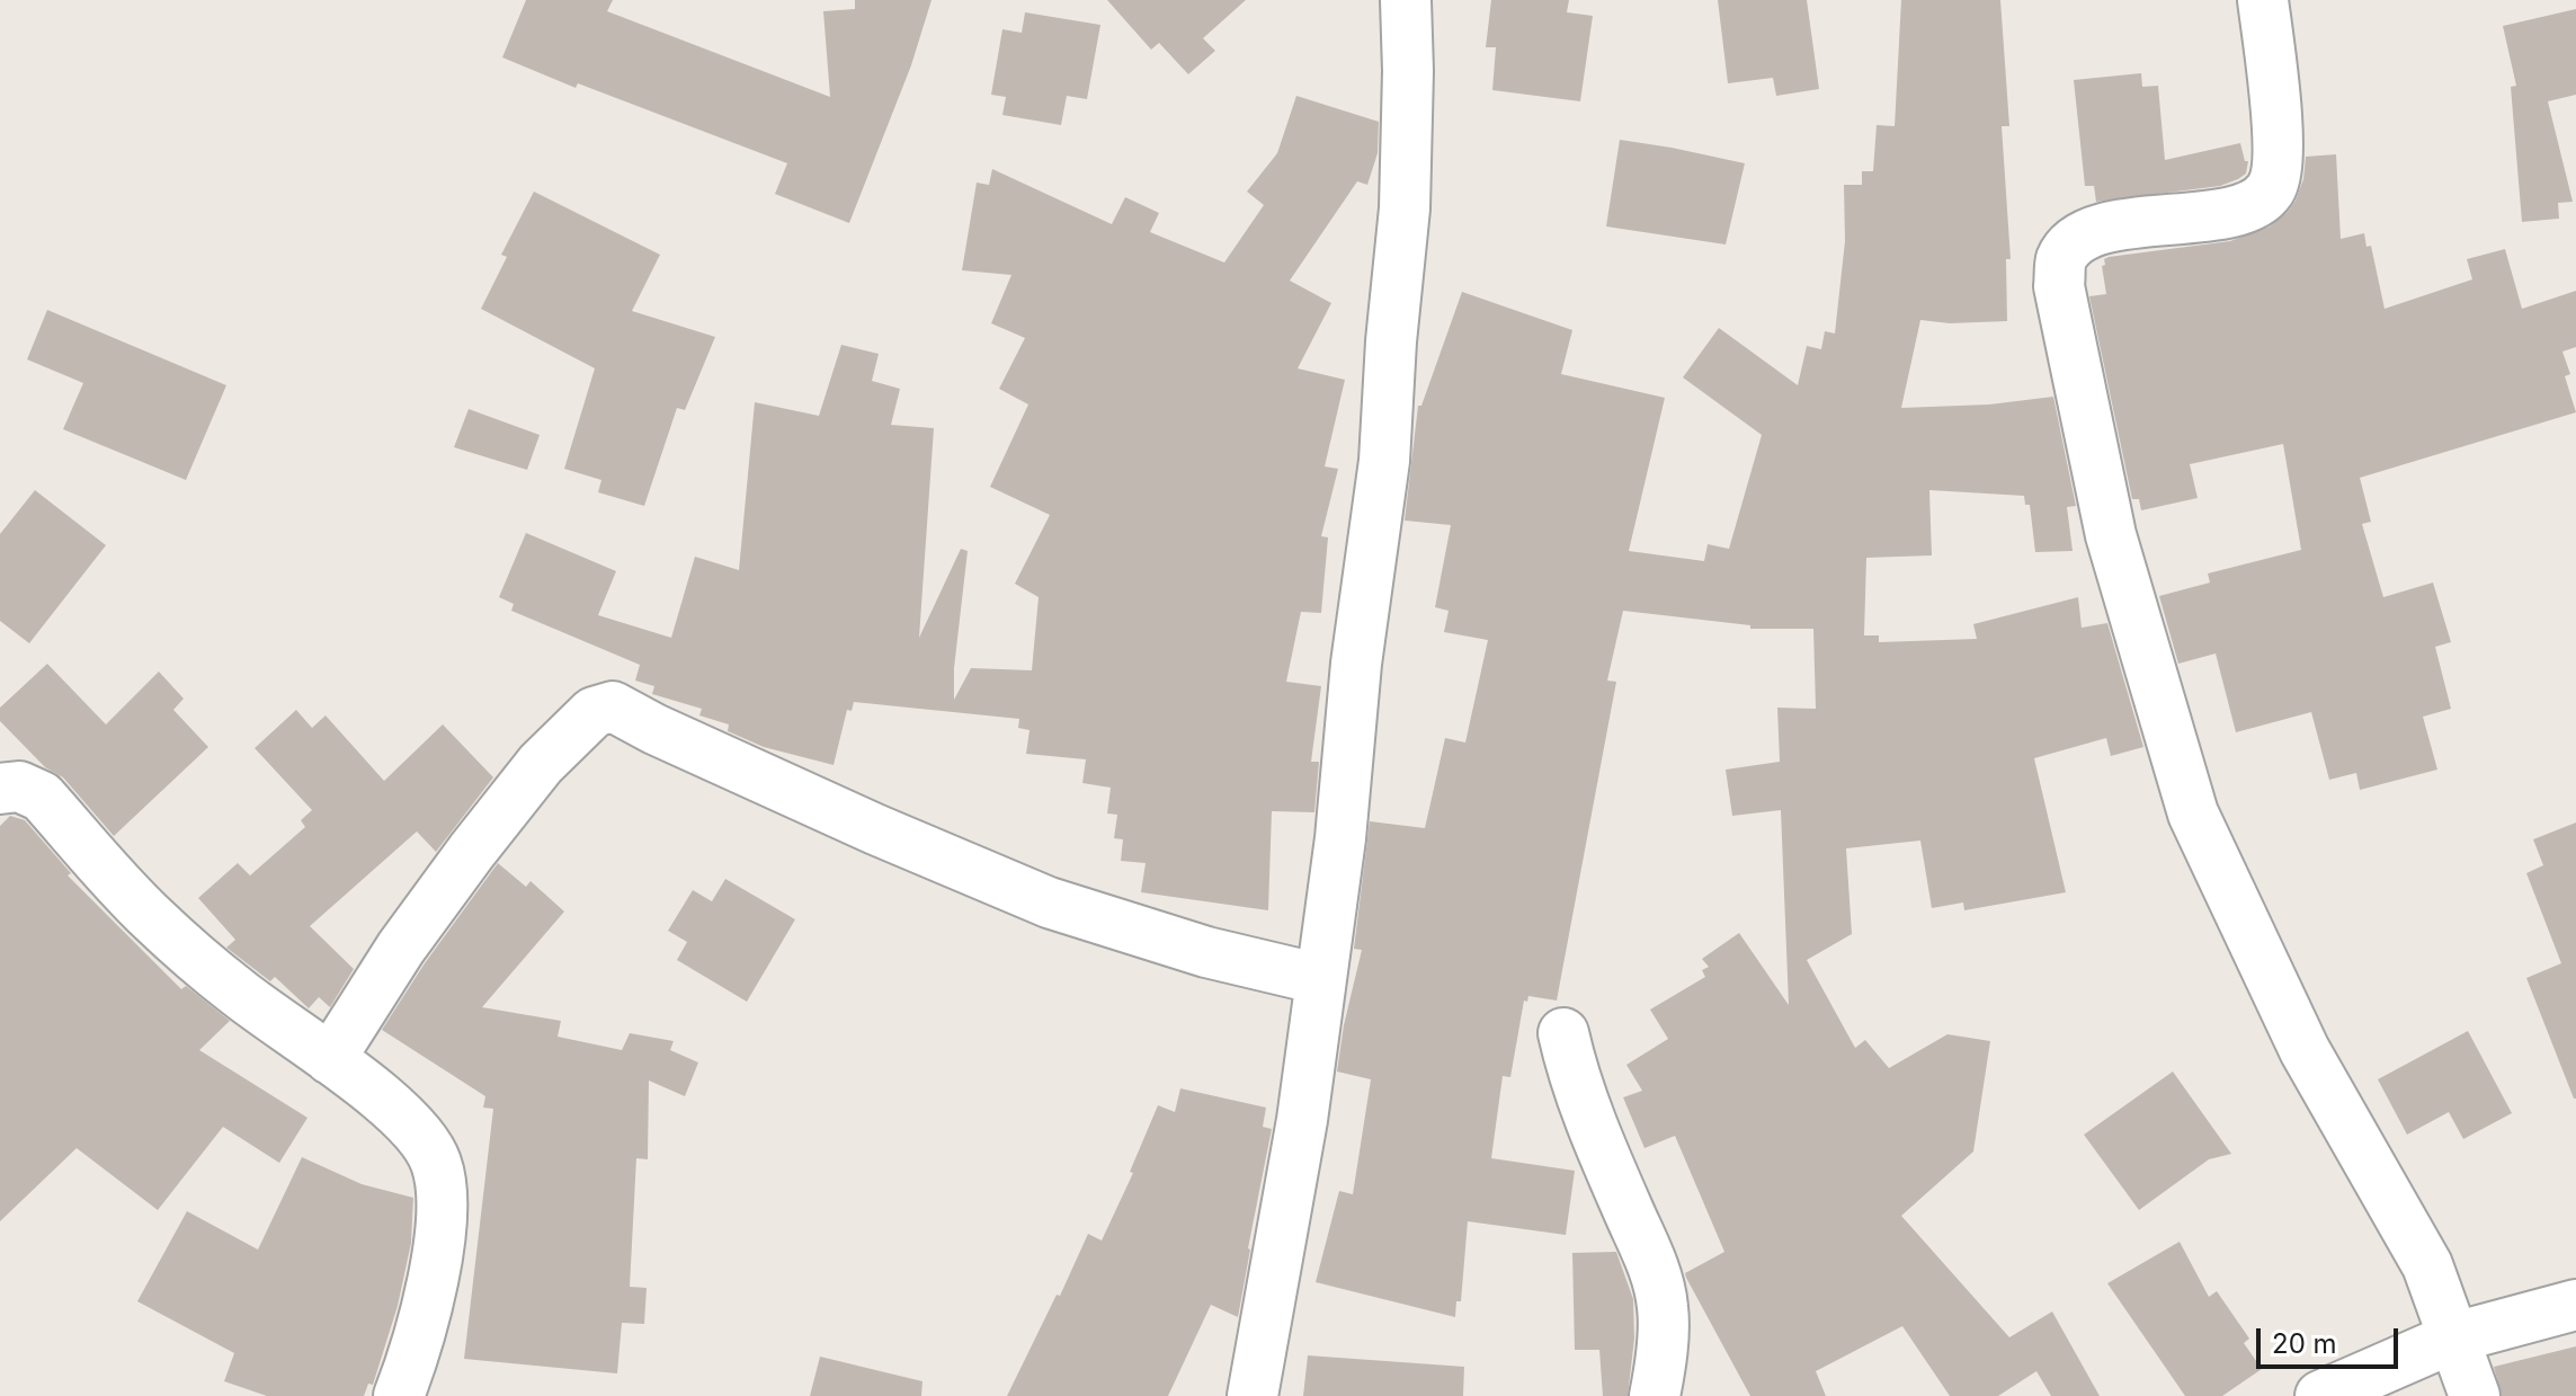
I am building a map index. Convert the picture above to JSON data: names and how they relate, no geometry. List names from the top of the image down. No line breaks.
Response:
{"scale_bar":"20 m"}
